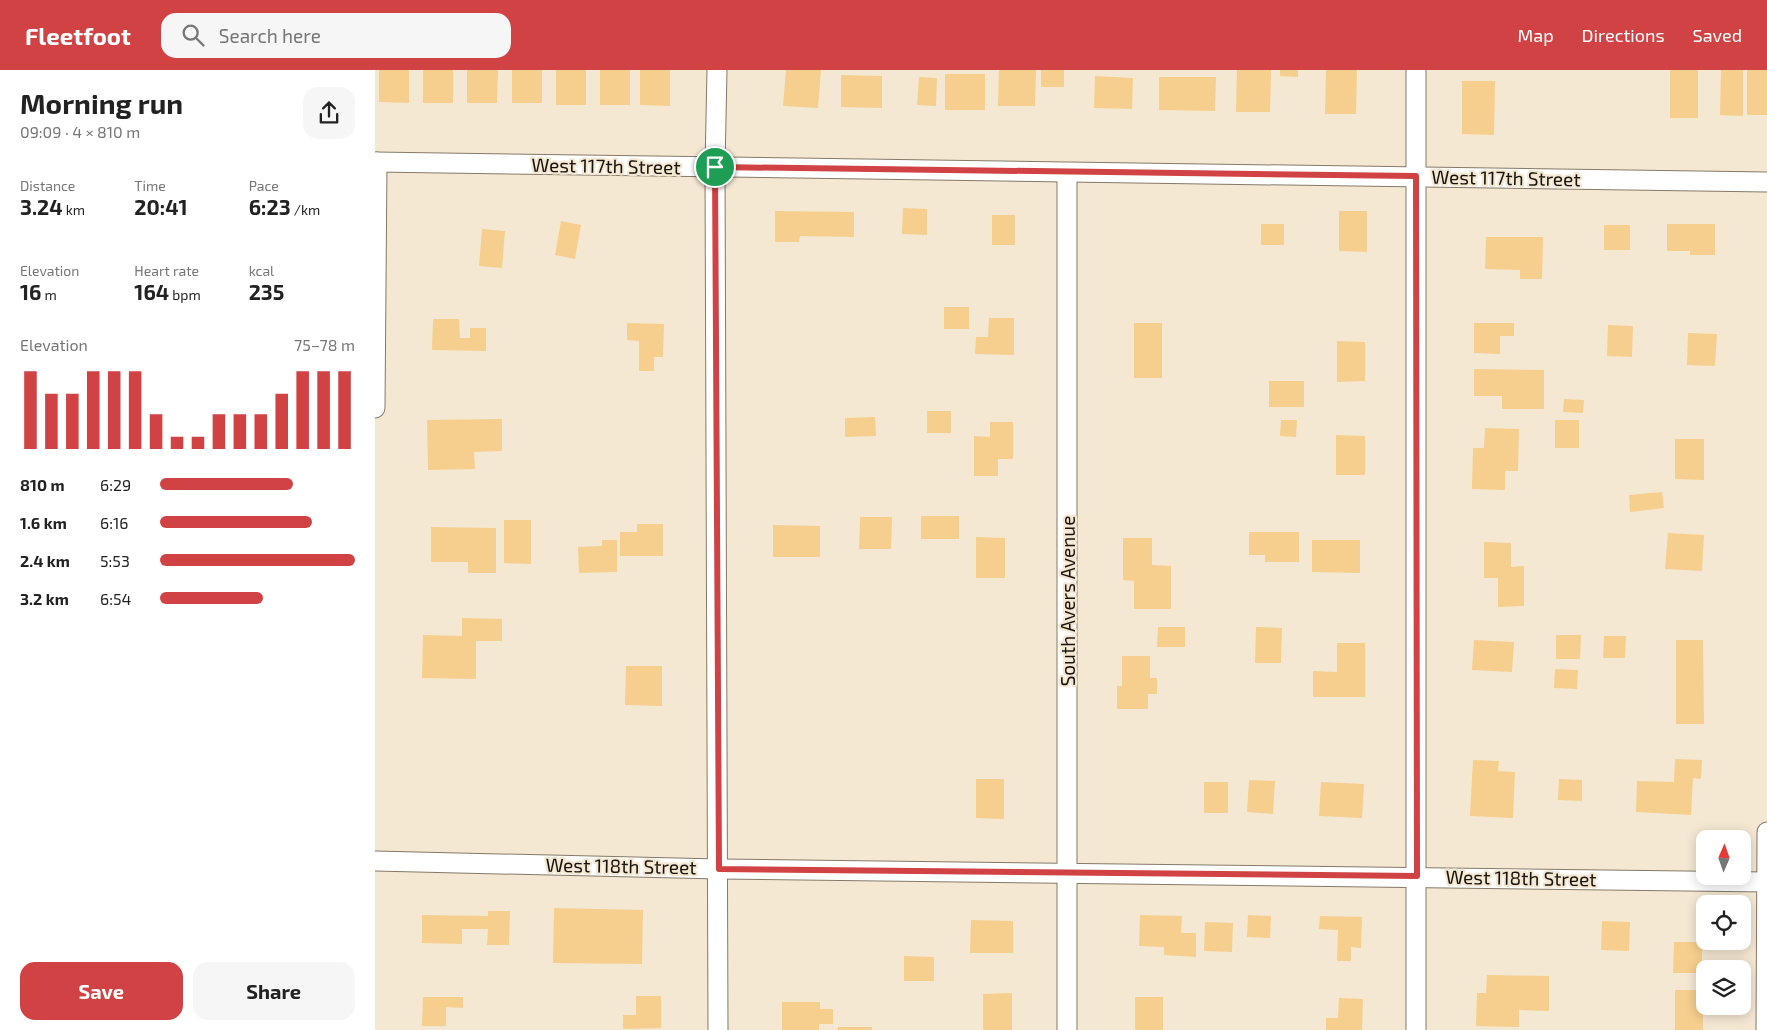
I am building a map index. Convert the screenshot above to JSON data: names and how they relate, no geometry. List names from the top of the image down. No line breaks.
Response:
{"streets":{"street":["West 117th Street","South Avers Avenue","West 118th Street"]},"crossings":[["West 117th Street","South Avers Avenue"],["South Avers Avenue","West 118th Street"]],"north":"top","page":{"header":"Fleetfoot","search":"Search here","nav":["Map","Directions","Saved"],"heading":["Morning run","09:09 · 4 × 810 m"],"stats":[["Distance","3.24 km"],["Time","20:41"],["Pace","6:23 /km"],["Elevation","16 m"],["Heart rate","164 bpm"],["kcal","235"]],"chart":["Elevation","75–78 m"],"list":[{"name":"810 m","note":"6:29"},{"name":"1.6 km","note":"6:16"},{"name":"2.4 km","note":"5:53"},{"name":"3.2 km","note":"6:54"}],"buttons":["Save","Share"]}}
